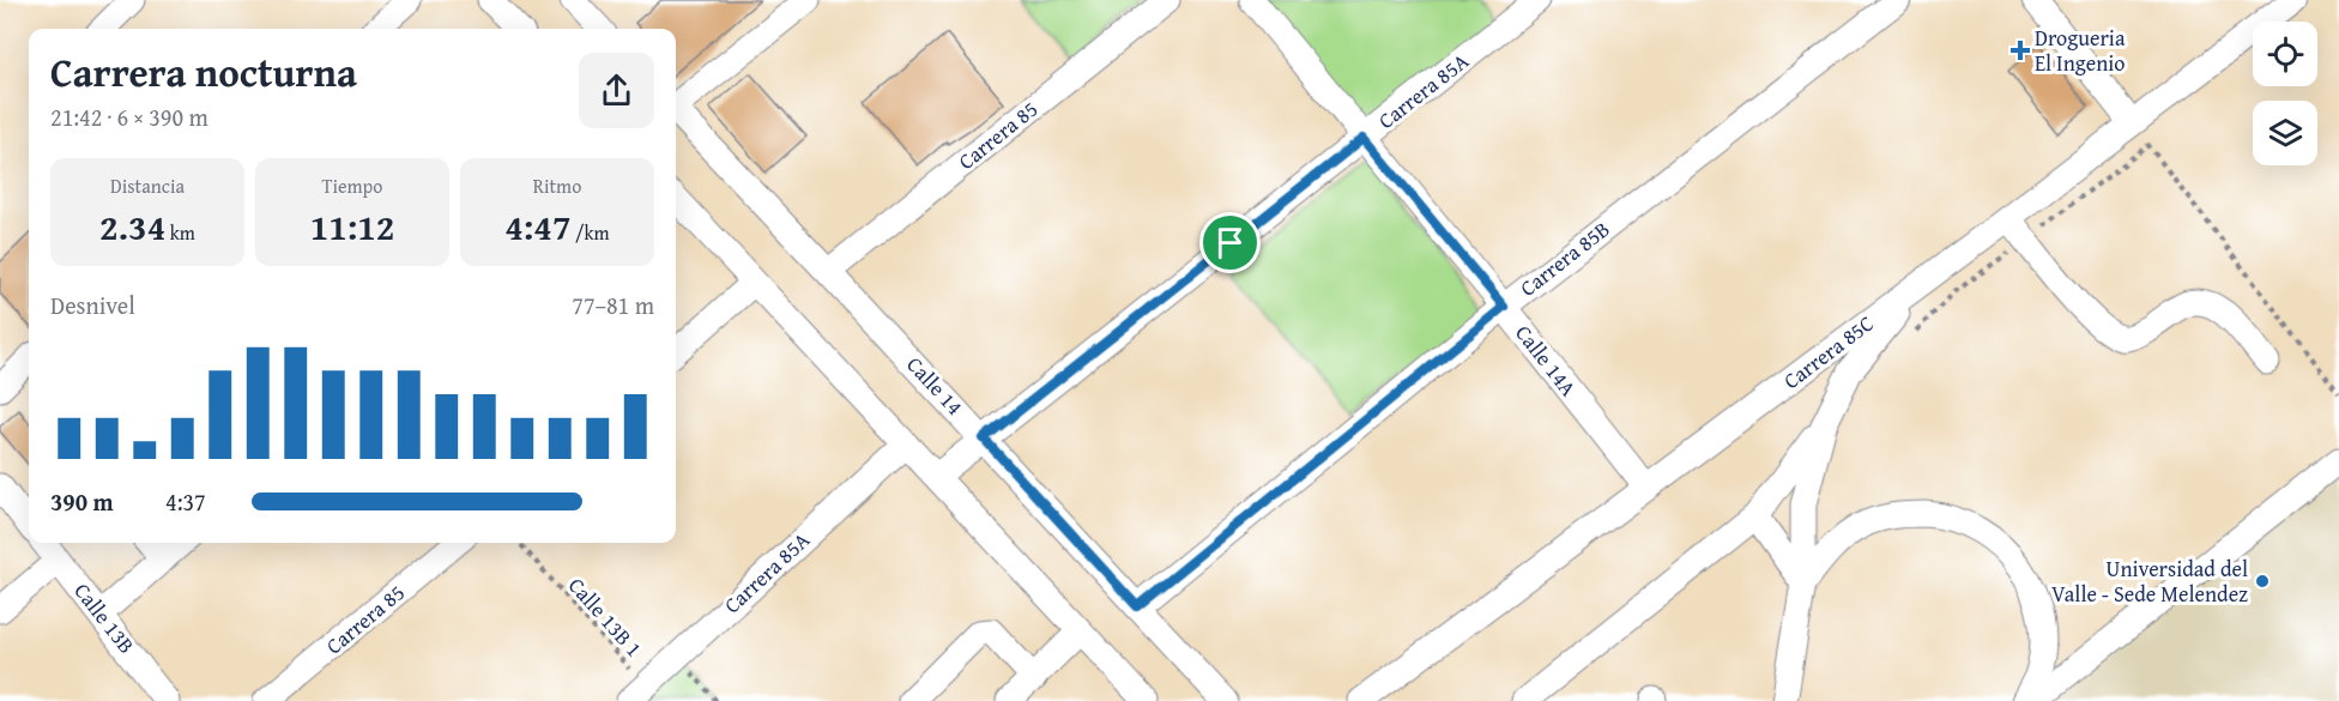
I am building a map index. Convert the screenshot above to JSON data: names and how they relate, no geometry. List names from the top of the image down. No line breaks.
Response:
{"streets":{"street":["Carrera 85A","Carrera 85","Carrera 85B","Carrera 85C","Calle 14A","Calle 14","Calle 13B"],"path":["Calle 13B 1"]},"crossings":[["Carrera 85A","Calle 14A"],["Carrera 85A","Calle 14"],["Carrera 85A","Calle 13B 1"],["Carrera 85","Calle 14"],["Carrera 85B","Calle 14A"],["Carrera 85B","Calle 14"],["Carrera 85C","Calle 14A"]],"places":{"health":["Drogueria El Ingenio"],"other":["Universidad del Valle - Sede Melendez"]},"page":{"heading":["Carrera nocturna","21:42 · 6 × 390 m"],"stats":[["Distancia","2.34 km"],["Tiempo","11:12"],["Ritmo","4:47 /km"]],"chart":["Desnivel","77–81 m"],"list":[{"name":"390 m","note":"4:37"}]}}
